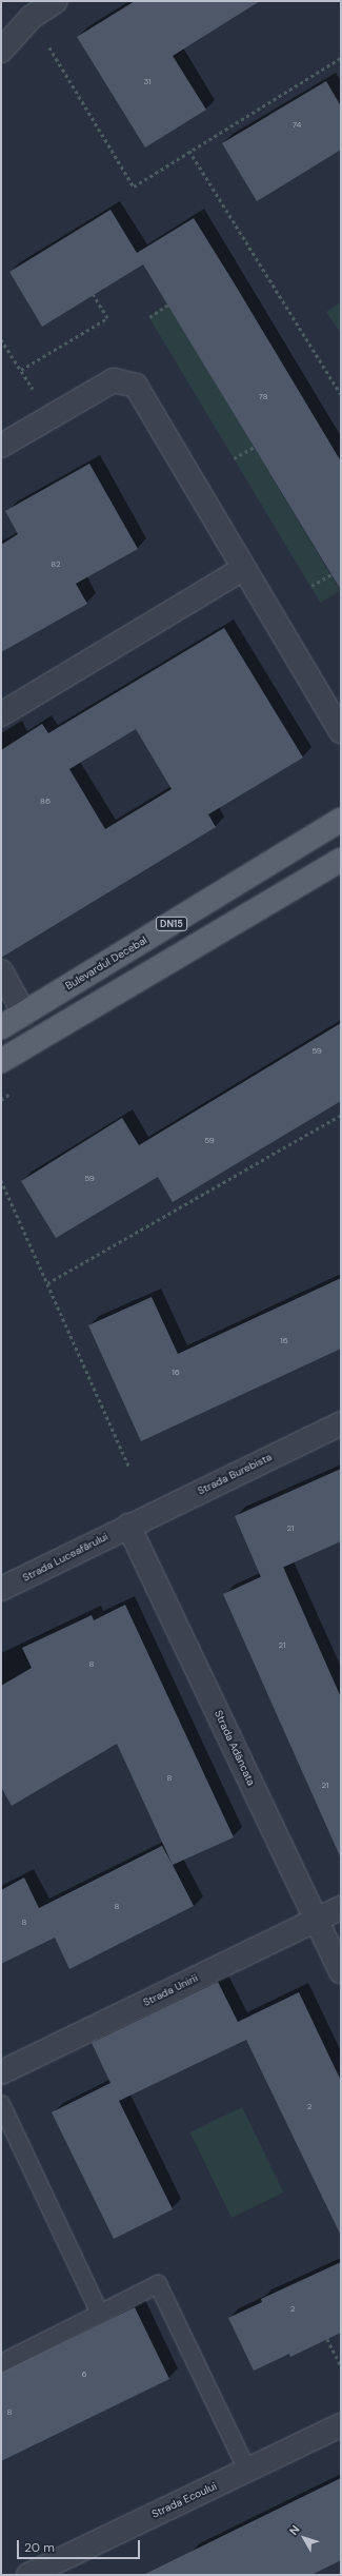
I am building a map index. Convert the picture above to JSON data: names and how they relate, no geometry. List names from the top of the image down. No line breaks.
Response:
{"streets":{"main road":["DN15","Bulevardul Decebal"],"street":["Strada Burebista","Strada Luceafărului","Strada Adâncata","Strada Unirii","Strada Ecoului"]},"crossings":[["Strada Burebista","Strada Luceafărului"],["Strada Burebista","Strada Adâncata"],["Strada Luceafărului","Strada Adâncata"],["Strada Adâncata","Strada Unirii"]],"house_numbers":["31","74","78","82","86","59","59","59","16","16","21","21","8","8","21","8","8","2","2","6","8"],"scale_bar":"20 m","north":"top left"}
